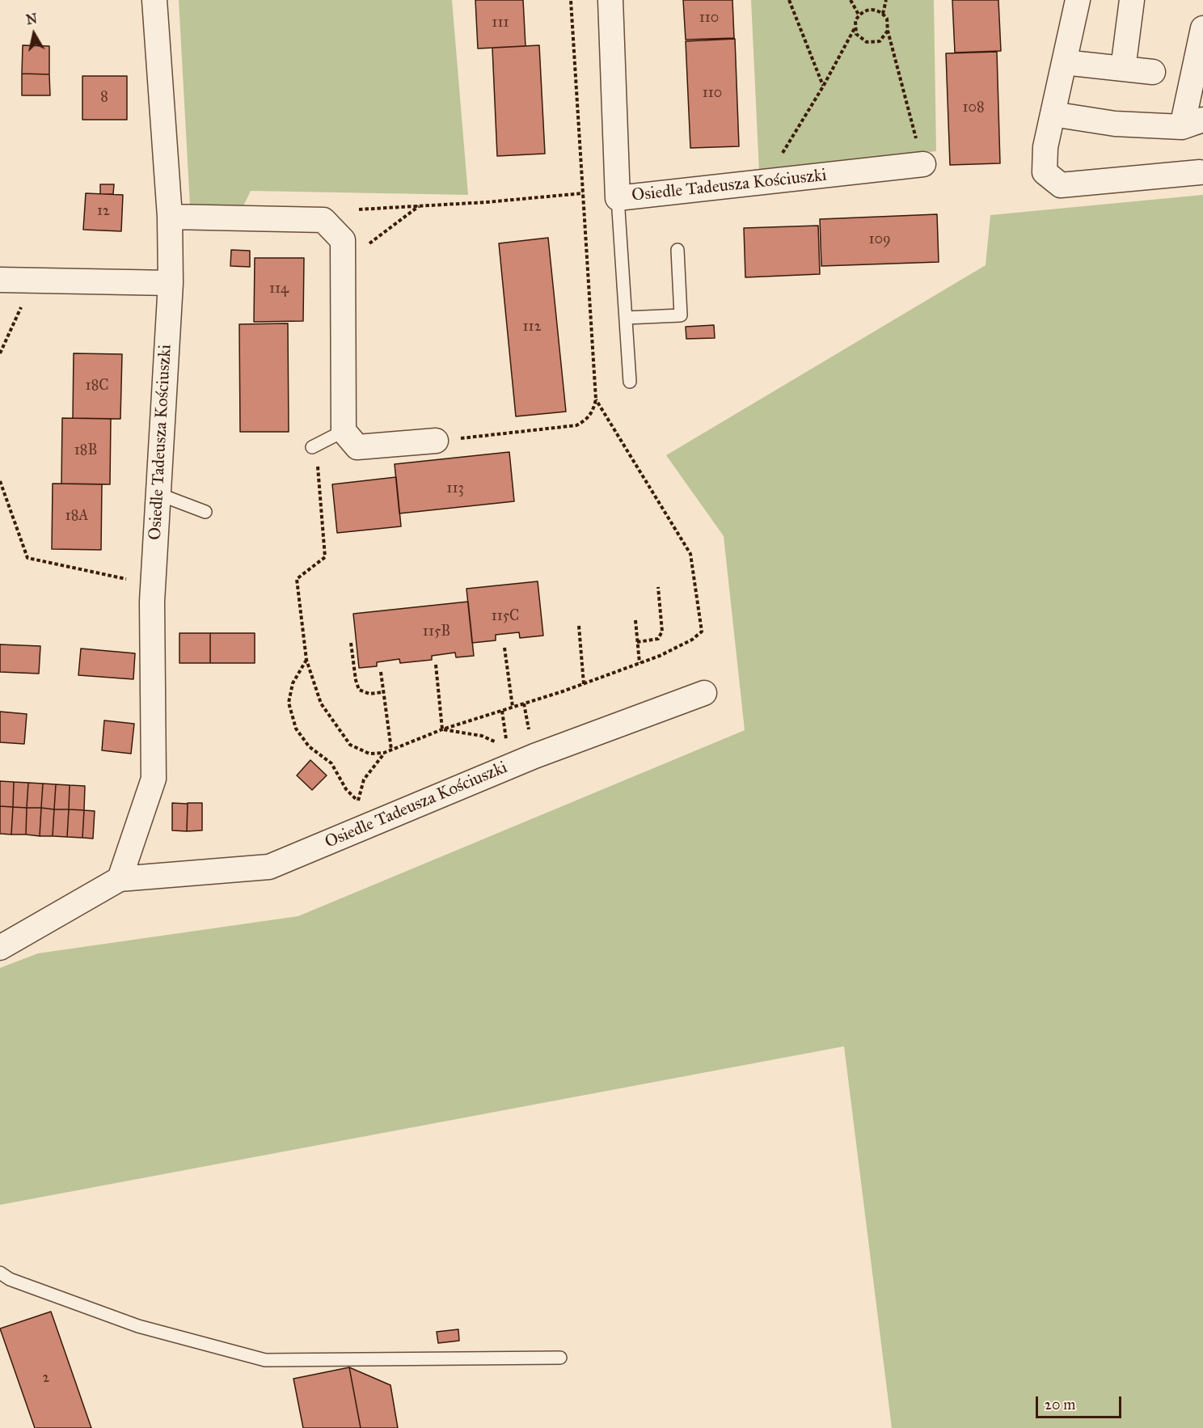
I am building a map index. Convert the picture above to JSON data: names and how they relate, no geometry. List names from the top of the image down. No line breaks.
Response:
{"streets":{"street":["Osiedle Tadeusza Kościuszki"]},"house_numbers":["110","111","110","8","108","12","109","114","112","18C","18B","113","18A","115C","115B","2"],"scale_bar":"20 m","north":"top"}
